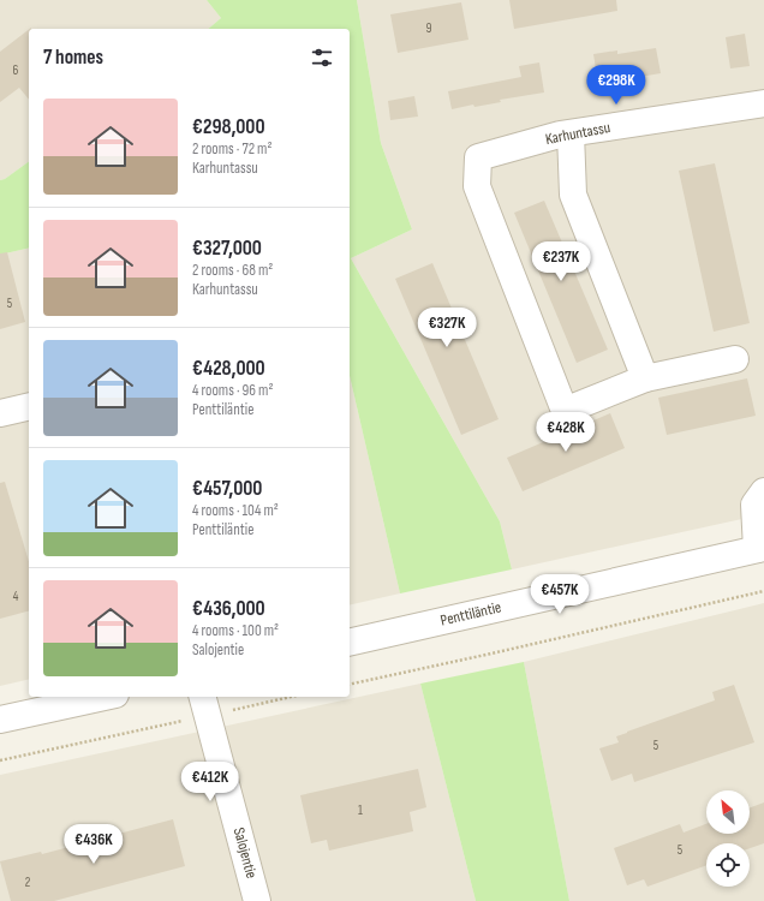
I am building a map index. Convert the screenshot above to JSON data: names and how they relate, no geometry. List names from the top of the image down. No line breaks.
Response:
{"streets":{"street":["Karhuntassu","Penttiläntie","Salojentie"]},"house_numbers":["9","6","5","4","5","1","5","2"],"north":"top left","page":{"heading":"7 homes","price":["€298K","€237K","€327K","€428K","€457K","€412K","€436K"],"list":[{"name":"€298,000","note":"2 rooms · 72 m² · Karhuntassu"},{"name":"€327,000","note":"2 rooms · 68 m² · Karhuntassu"},{"name":"€428,000","note":"4 rooms · 96 m² · Penttiläntie"},{"name":"€457,000","note":"4 rooms · 104 m² · Penttiläntie"},{"name":"€436,000","note":"4 rooms · 100 m² · Salojentie"}]}}
